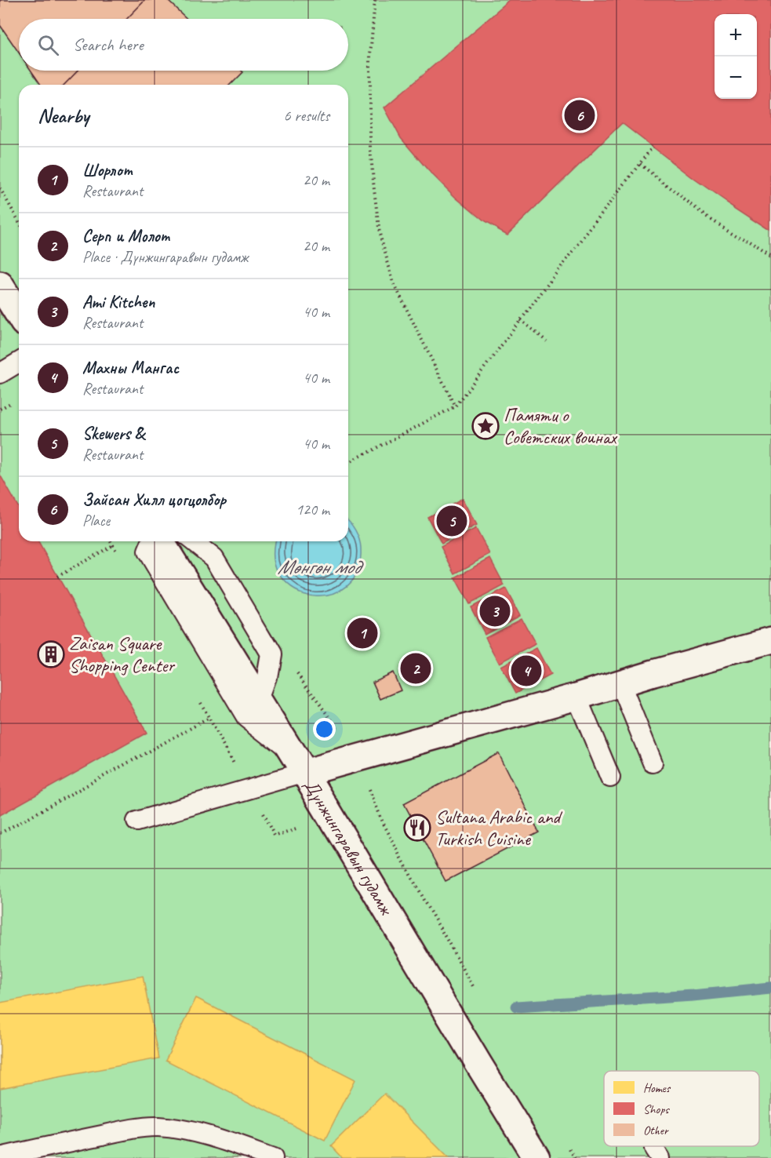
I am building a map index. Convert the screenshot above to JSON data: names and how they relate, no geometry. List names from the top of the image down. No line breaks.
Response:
{"streets":{"main road":["Дүнжингаравын гудамж"]},"water":["Мөнгөн мод"],"places":{"place":["Памяти о Советских воинах"],"building":["Zaisan Square Shopping Center"],"restaurant":["Sultana Arabic and Turkish Cuisine"]},"legend":["Homes","Shops","Other"],"page":{"map_buttons":["+","−"],"search":"Search here","heading":["Nearby","6 results"],"pins":["6","5","3","1","2","4"],"list":[{"mark":"1","name":"Шорлот","note":"Restaurant","value":"20 m"},{"mark":"2","name":"Серп и Молот","note":"Place · Дүнжингаравын гудамж","value":"20 m"},{"mark":"3","name":"Ami Kitchen","note":"Restaurant","value":"40 m"},{"mark":"4","name":"Махны Мангас","note":"Restaurant","value":"40 m"},{"mark":"5","name":"Skewers &","note":"Restaurant","value":"40 m"},{"mark":"6","name":"Зайсан Хилл цогцолбор","note":"Place","value":"120 m"}]}}
